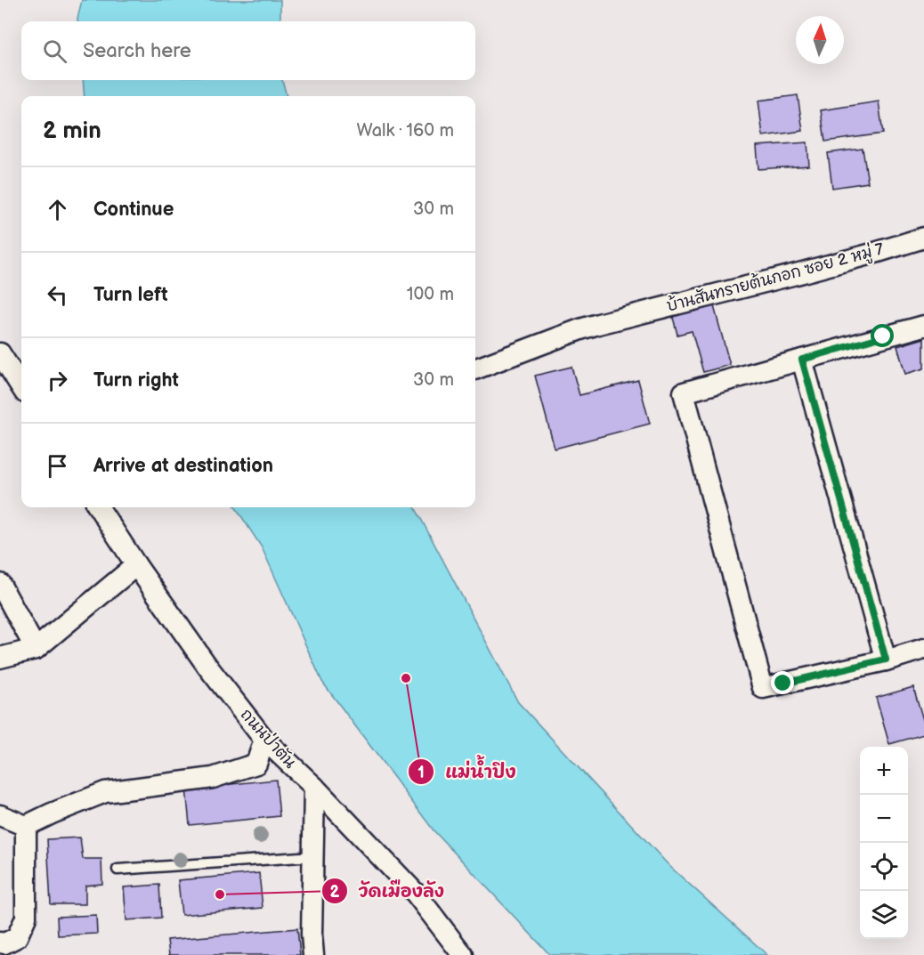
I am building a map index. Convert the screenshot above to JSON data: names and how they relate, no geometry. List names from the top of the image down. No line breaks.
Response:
{"streets":{"street":["บ้านสันทรายต้นกอก ซอย 2 หมู่ 7","ถนนป่าตัน"]},"places":["แม่น้ำปิง","วัดเมืองลัง"],"north":"top","page":{"search":"Search here","heading":["2 min","Walk · 160 m"],"list":[["Continue","30 m"],["Turn left","100 m"],["Turn right","30 m"],"Arrive at destination"],"map_buttons":["+","−"]}}
